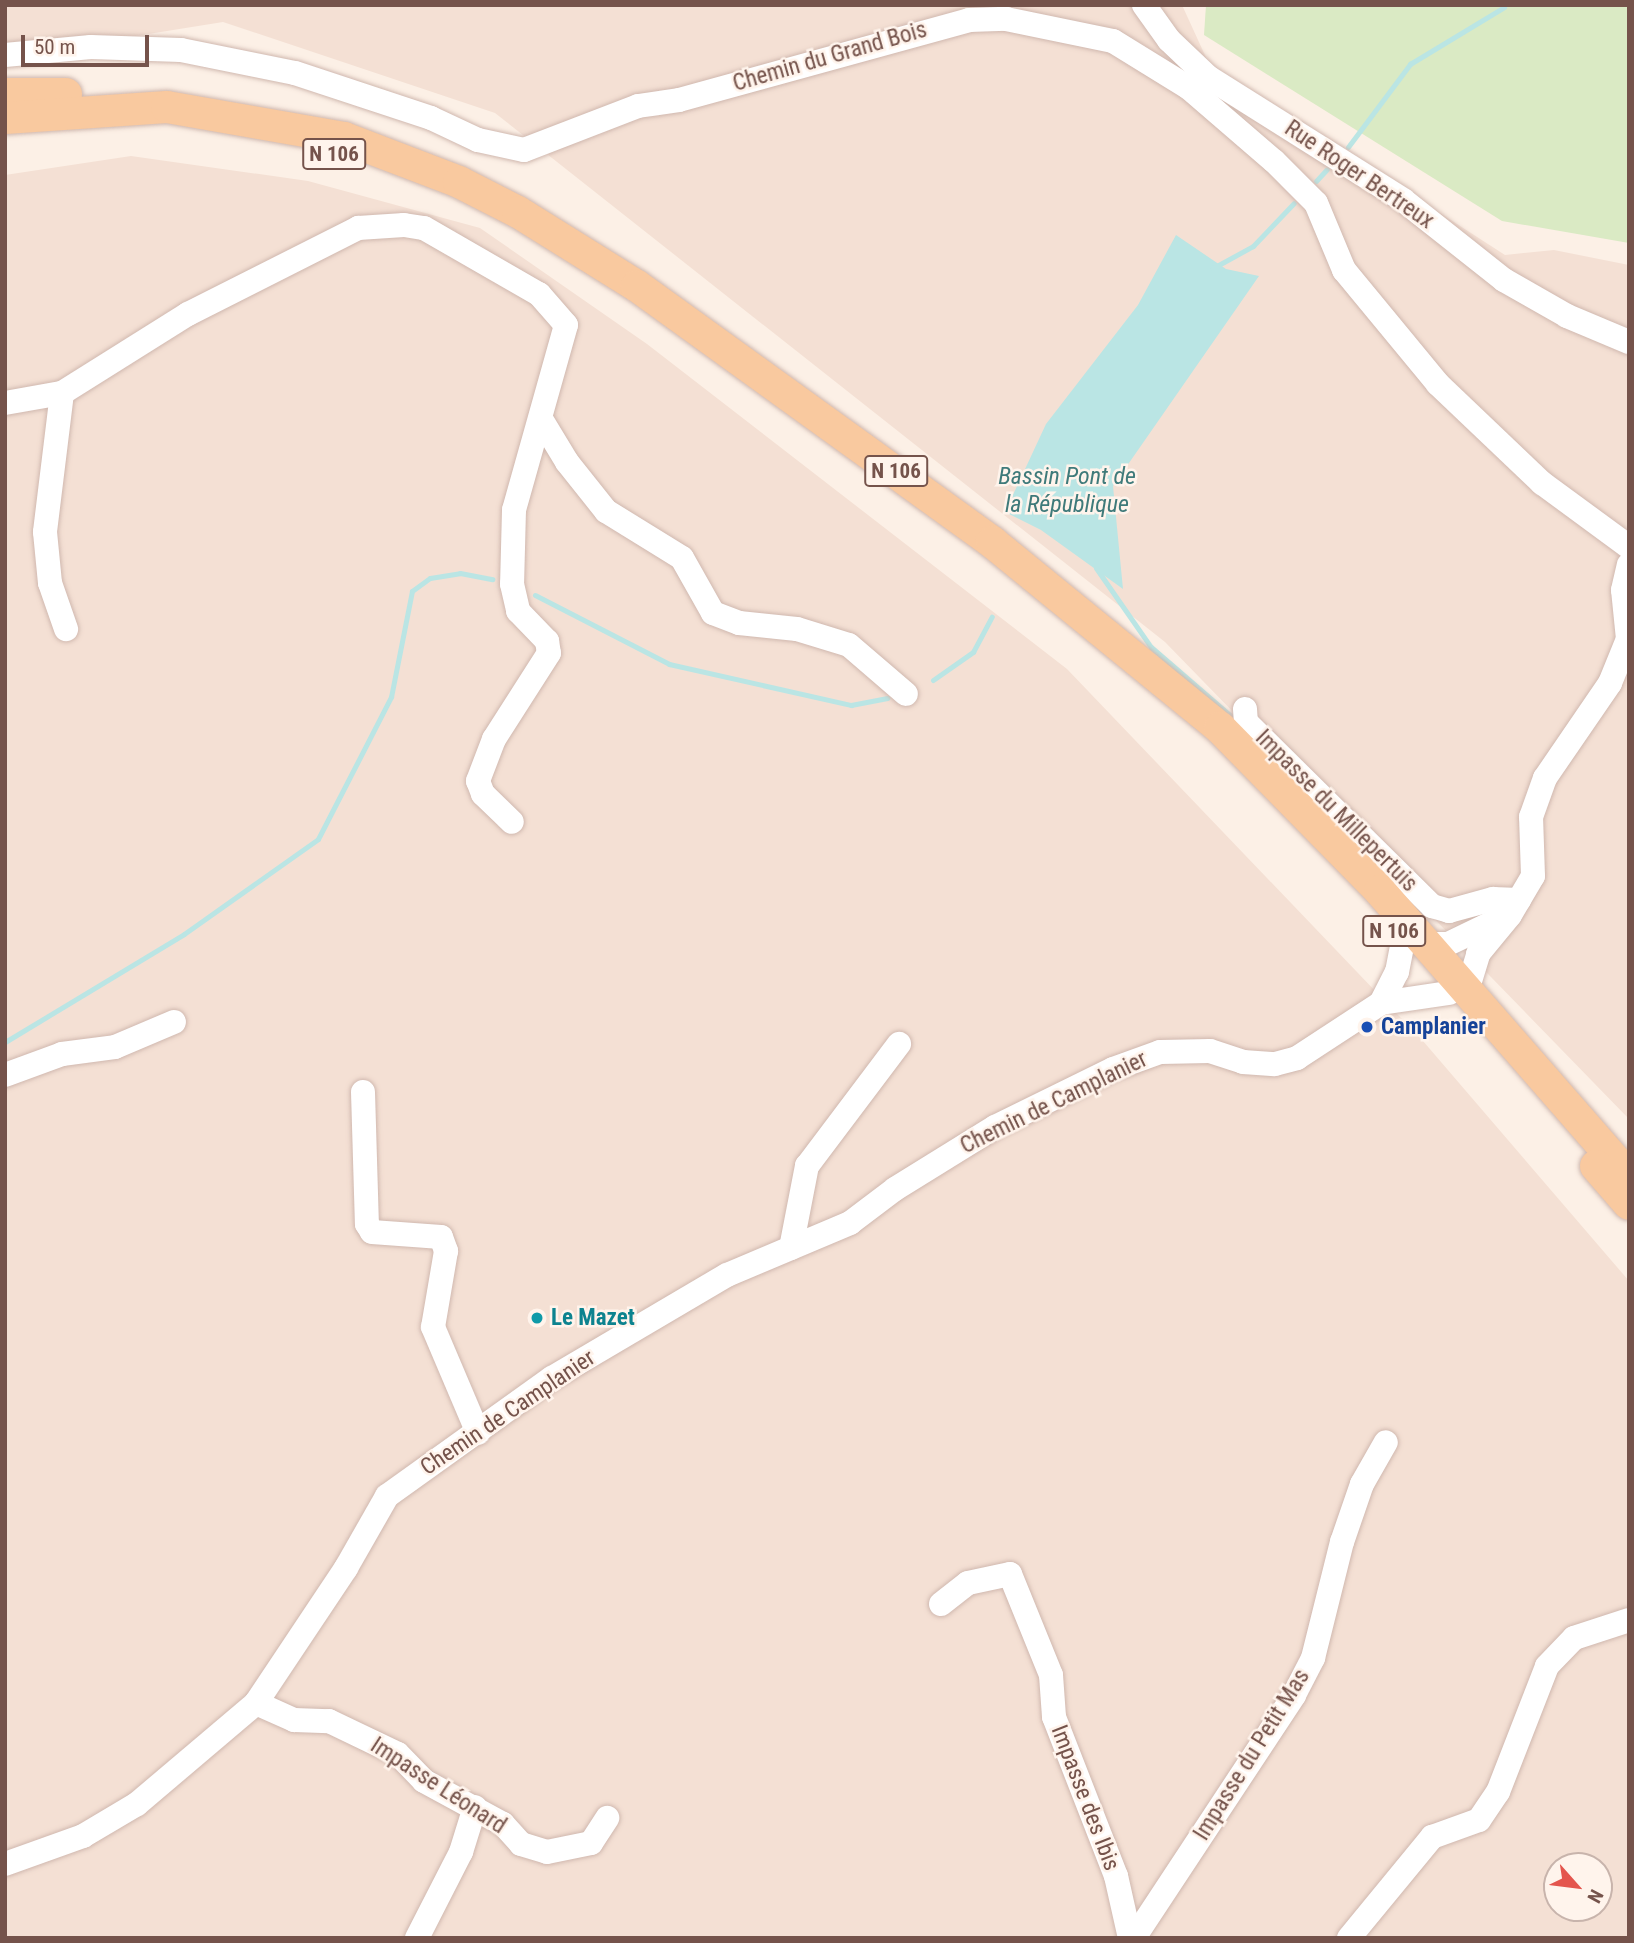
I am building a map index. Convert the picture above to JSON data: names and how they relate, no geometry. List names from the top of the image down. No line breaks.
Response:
{"streets":{"main road":["N 106"],"street":["Chemin du Grand Bois","Rue Roger Bertreux","Impasse du Millepertuis","Chemin de Camplanier","Impasse du Petit Mas","Impasse Léonard","Impasse des Ibis"]},"crossings":[["N 106","Chemin de Camplanier"],["Chemin de Camplanier","Impasse Léonard"],["Impasse du Petit Mas","Impasse des Ibis"]],"water":["Bassin Pont de la République"],"places":["Camplanier","Le Mazet"],"scale_bar":"50 m","north":"bottom right"}
